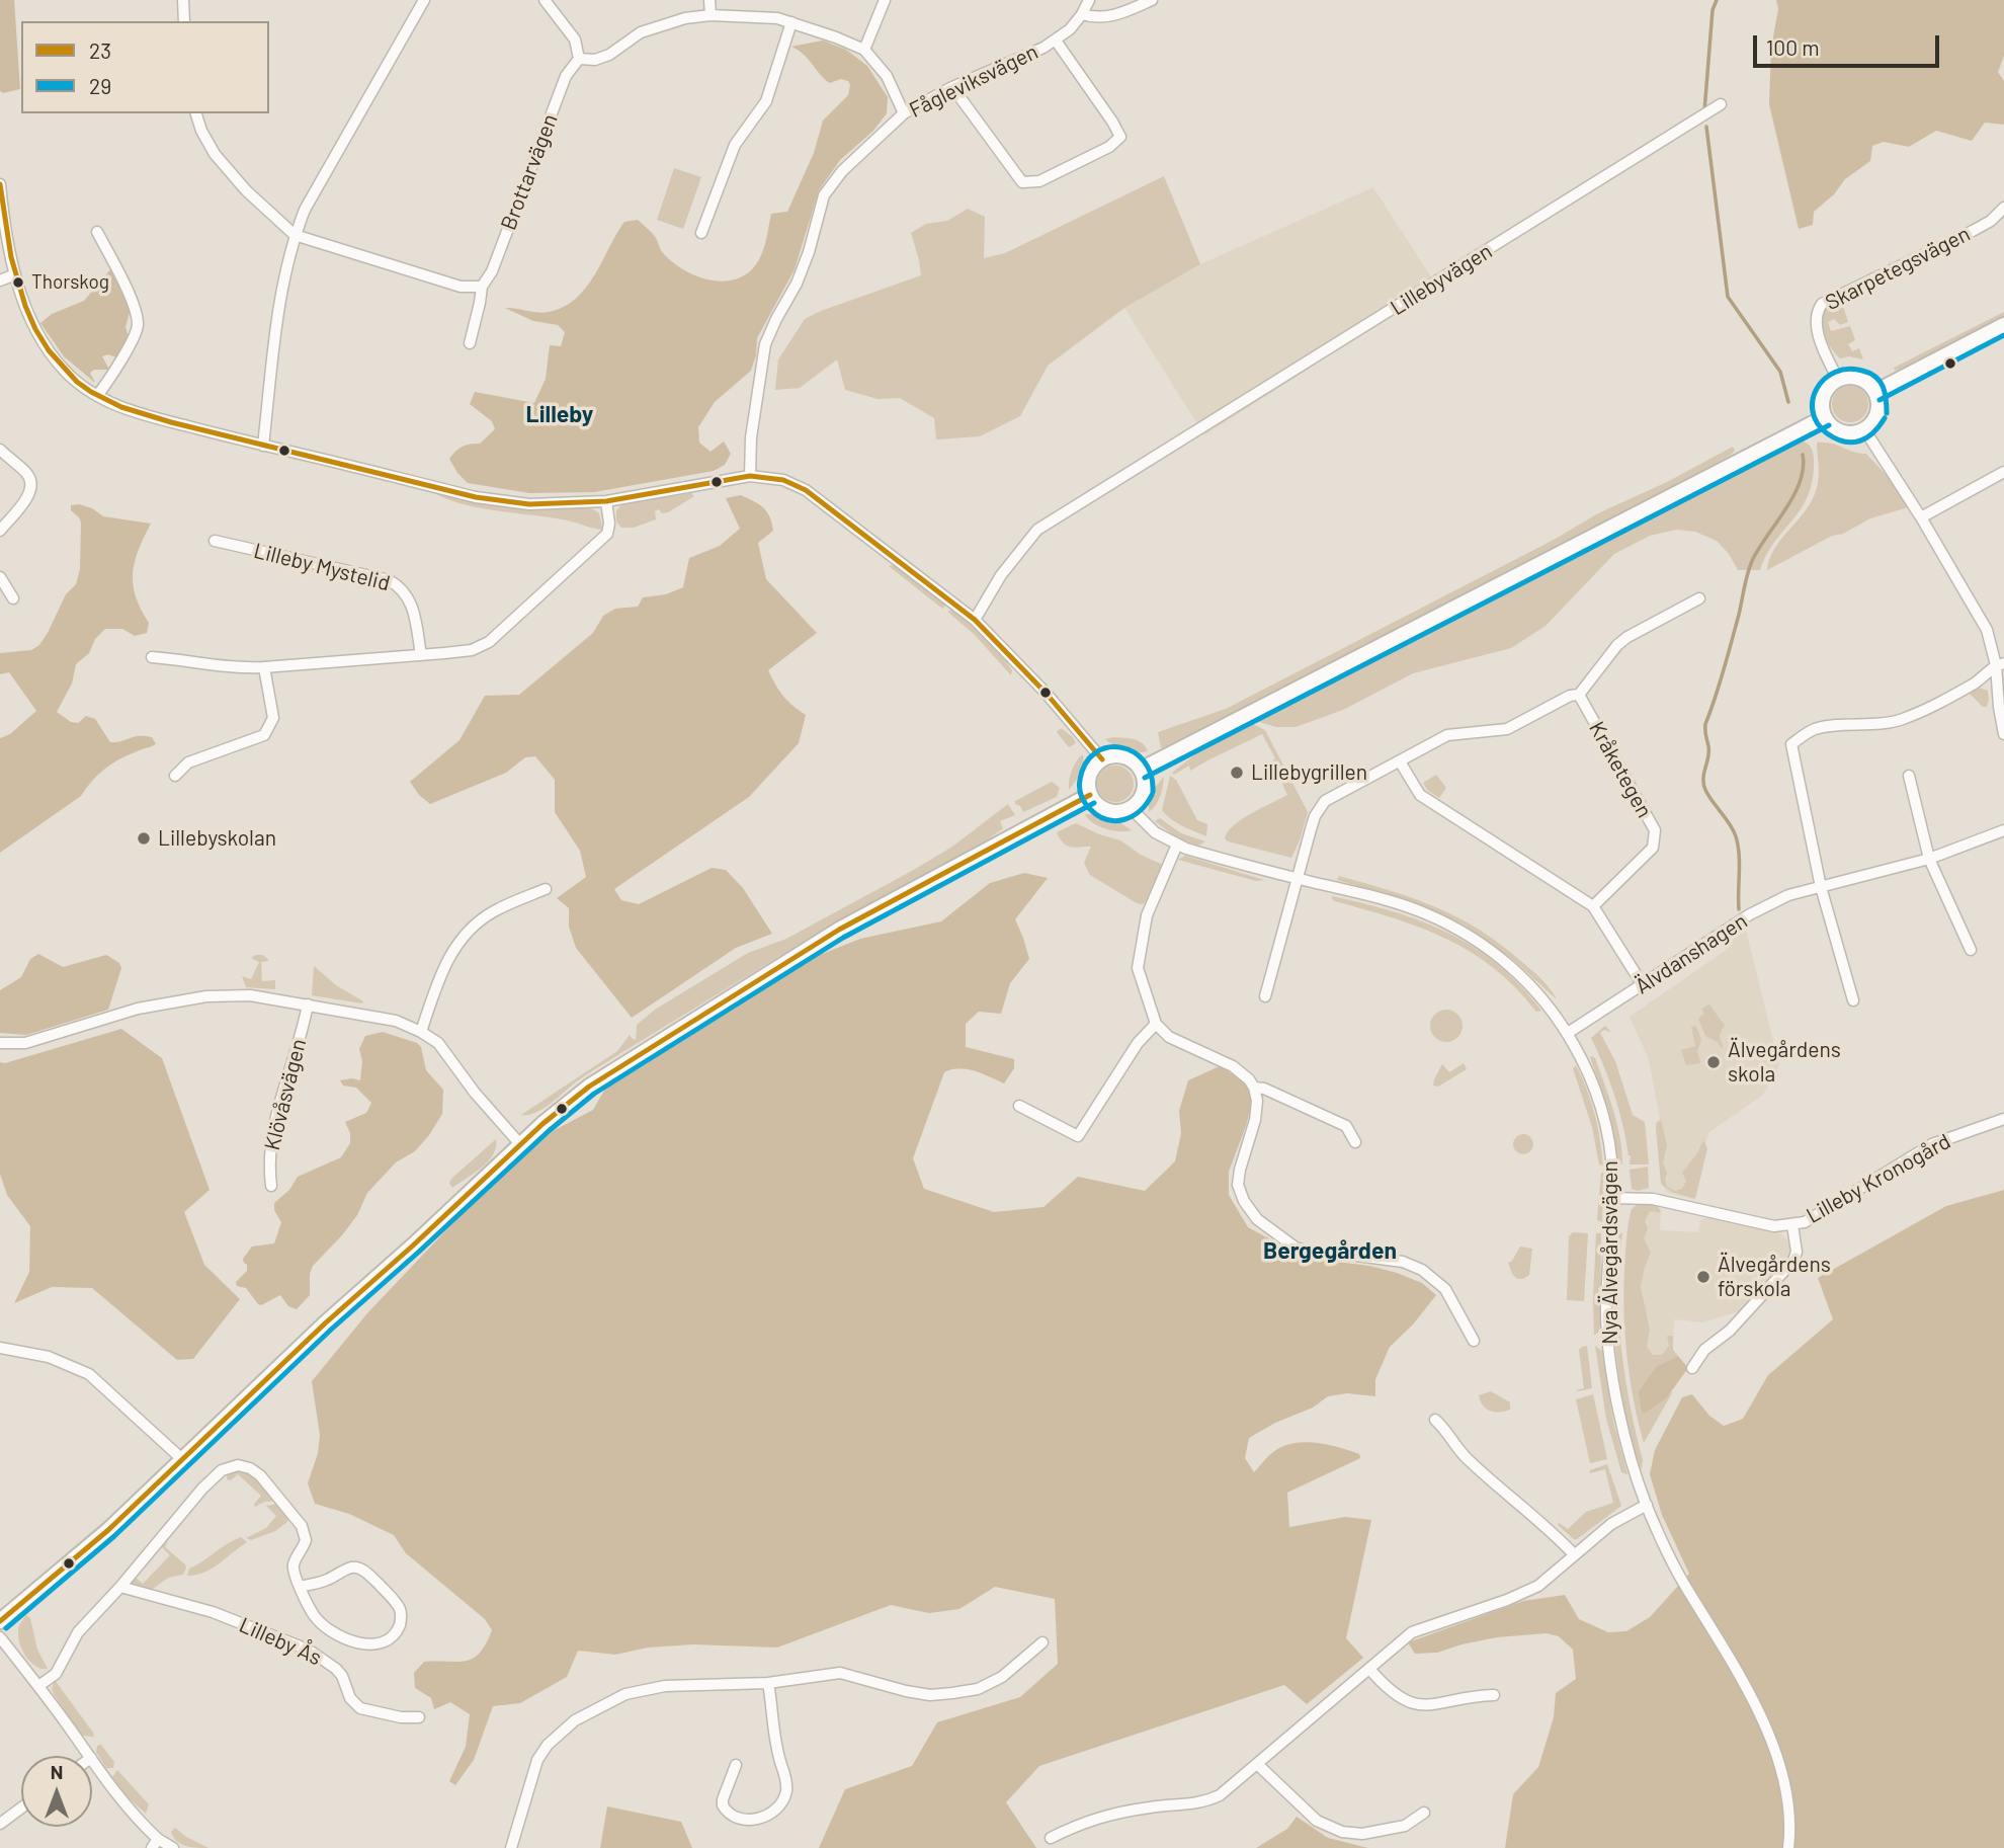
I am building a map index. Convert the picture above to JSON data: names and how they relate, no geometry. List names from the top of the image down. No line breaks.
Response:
{"streets":{"street":["Fågleviksvägen","Brottarvägen","Skarpetegsvägen","Lillebyvägen","Lilleby Mystelid","Kråketegen","Älvdanshagen","Klövåsvägen","Lilleby Kronogård","Nya Älvegårdsvägen","Lilleby Ås"]},"crossings":[["Älvdanshagen","Nya Älvegårdsvägen"],["Lilleby Kronogård","Nya Älvegårdsvägen"]],"districts":["Lilleby","Bergegården"],"places":["Thorskog","Lillebygrillen","Lillebyskolan","Älvegårdens skola","Älvegårdens förskola"],"lines":["transit line 23","transit line 29"],"legend":["23","29"],"scale_bar":"100 m","north":"top"}
